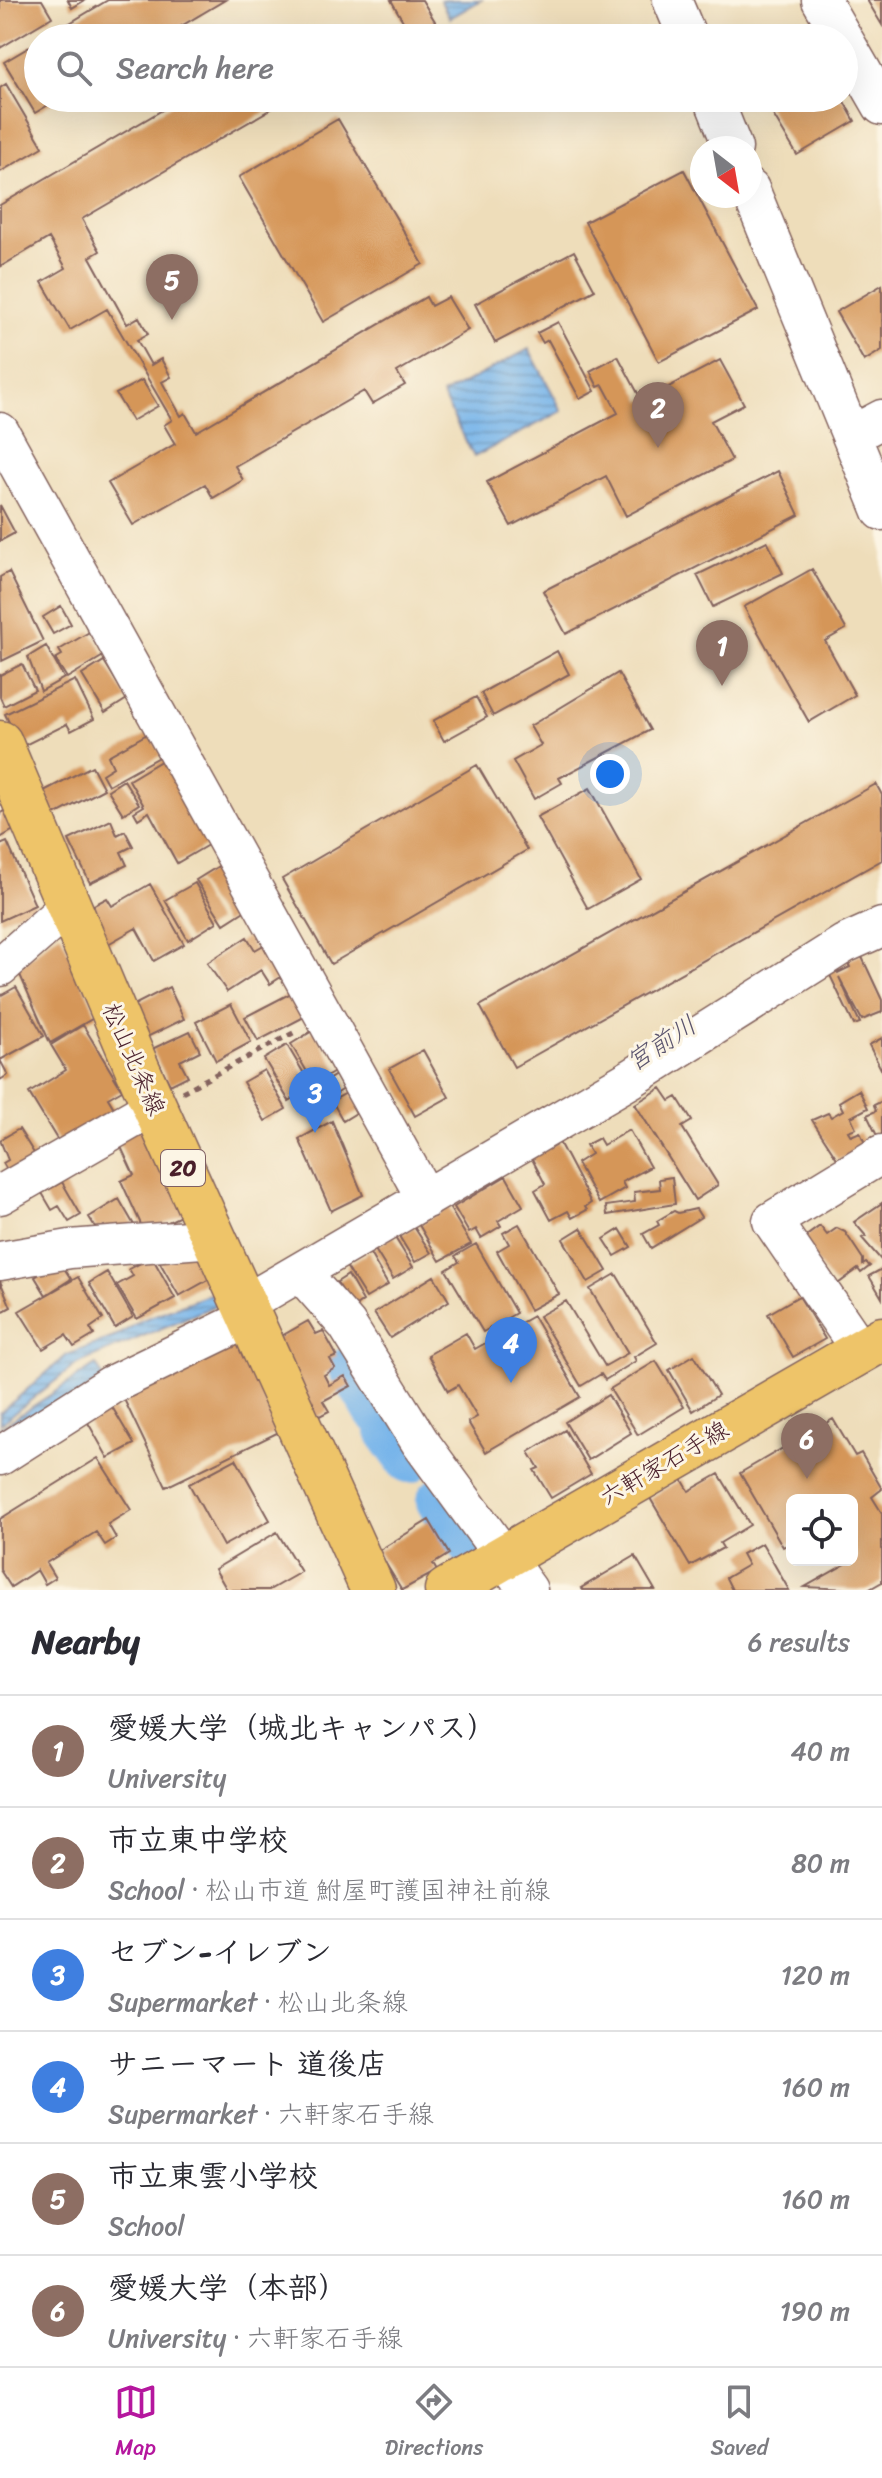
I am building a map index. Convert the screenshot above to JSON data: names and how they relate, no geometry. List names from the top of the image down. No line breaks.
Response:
{"streets":{"main road":["松山北条線","20","六軒家石手線"]},"water":["宮前川"],"north":"bottom right","page":{"search":"Search here","pins":["5","2","1","3","4","6"],"heading":["Nearby","6 results"],"list":[{"mark":"1","name":"愛媛大学（城北キャンパス）","note":"University","value":"40 m"},{"mark":"2","name":"市立東中学校","note":"School · 松山市道 鮒屋町護国神社前線","value":"80 m"},{"mark":"3","name":"セブン-イレブン","note":"Supermarket · 松山北条線","value":"120 m"},{"mark":"4","name":"サニーマート 道後店","note":"Supermarket · 六軒家石手線","value":"160 m"},{"mark":"5","name":"市立東雲小学校","note":"School","value":"160 m"},{"mark":"6","name":"愛媛大学（本部）","note":"University · 六軒家石手線","value":"190 m"}],"nav":["Map","Directions","Saved"]}}
